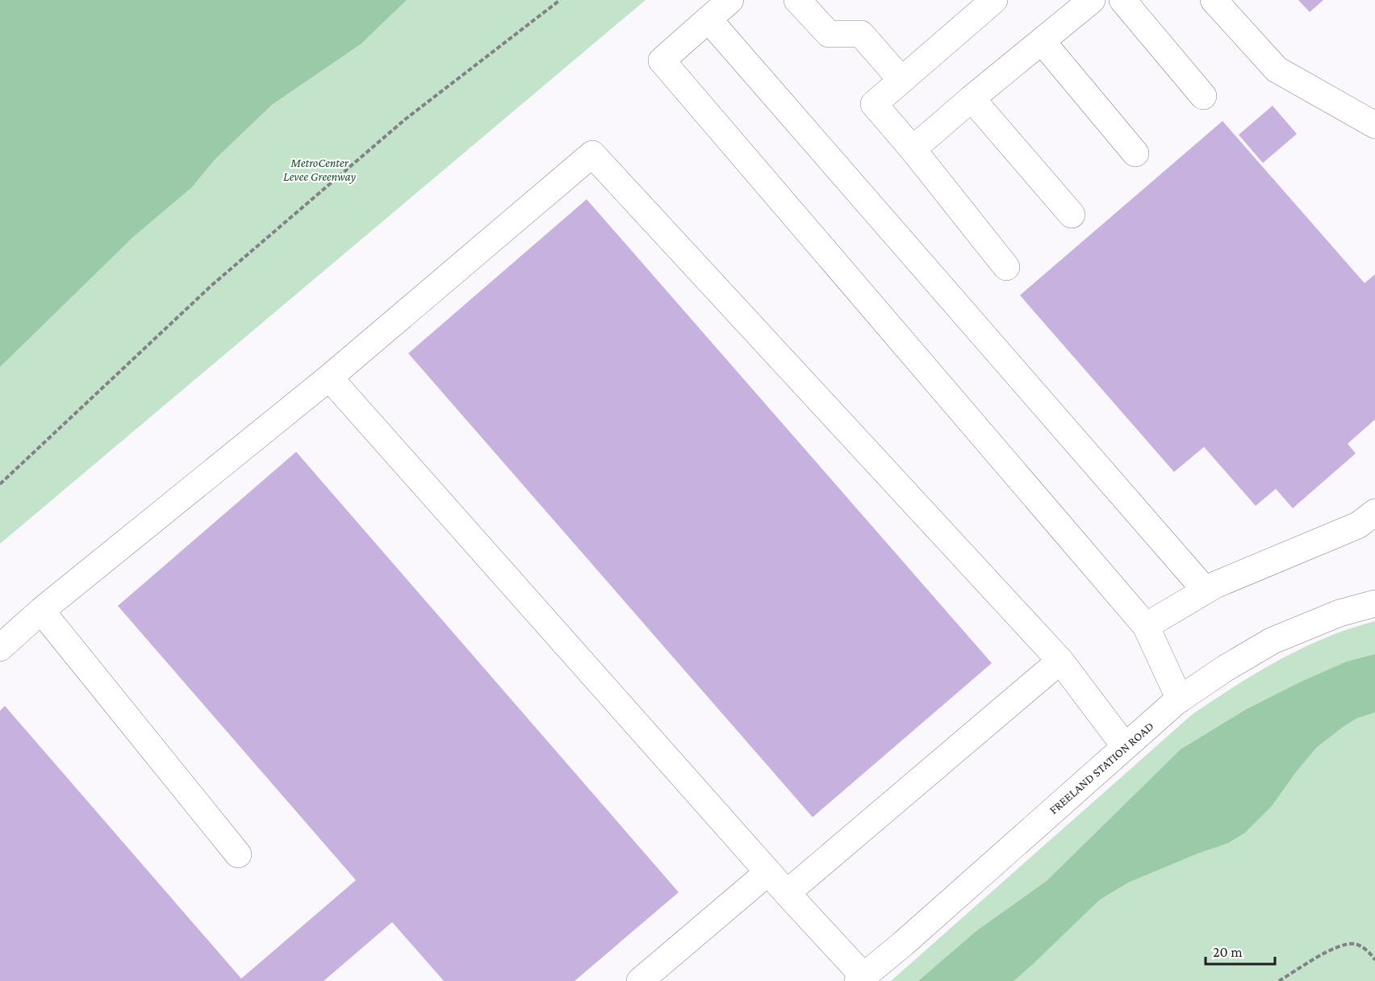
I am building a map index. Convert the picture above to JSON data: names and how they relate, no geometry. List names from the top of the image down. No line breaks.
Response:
{"streets":{"street":["FREELAND STATION ROAD"]},"parks":["MetroCenter Levee Greenway"],"scale_bar":"20 m"}
